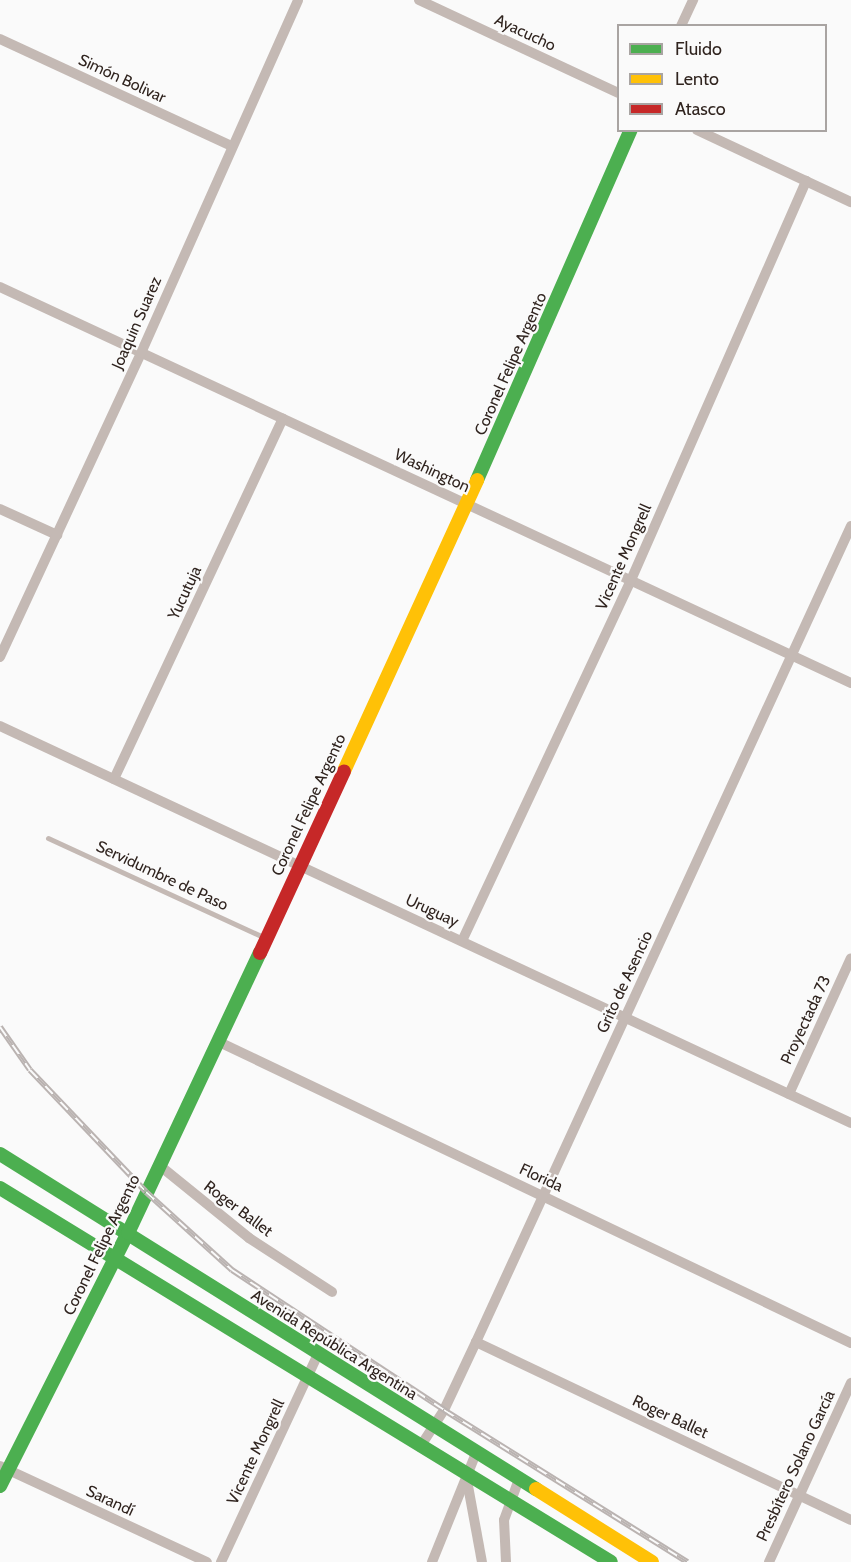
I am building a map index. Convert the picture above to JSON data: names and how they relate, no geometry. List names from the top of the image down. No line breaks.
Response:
{"streets":{"street":["Ayacucho","Simón Bolivar","Joaquin Suarez","Coronel Felipe Argento","Washington","Vicente Mongrell","Yucutuja","Uruguay","Grito de Asencio","Proyectada 73","Florida","Roger Ballet","Avenida República Argentina","Presbítero Solano García","Sarandí"],"lane":["Servidumbre de Paso"]},"crossings":[["Simón Bolivar","Joaquin Suarez"],["Joaquin Suarez","Washington"],["Coronel Felipe Argento","Washington"],["Coronel Felipe Argento","Servidumbre de Paso"],["Coronel Felipe Argento","Uruguay"],["Coronel Felipe Argento","Florida"],["Coronel Felipe Argento","Roger Ballet"],["Coronel Felipe Argento","Avenida República Argentina"],["Coronel Felipe Argento","Sarandí"],["Washington","Vicente Mongrell"],["Washington","Yucutuja"],["Washington","Grito de Asencio"],["Vicente Mongrell","Uruguay"],["Vicente Mongrell","Avenida República Argentina"],["Yucutuja","Uruguay"],["Uruguay","Grito de Asencio"],["Uruguay","Proyectada 73"],["Grito de Asencio","Florida"],["Grito de Asencio","Roger Ballet"],["Grito de Asencio","Avenida República Argentina"],["Roger Ballet","Presbítero Solano García"]],"legend":["Fluido","Lento","Atasco"]}
